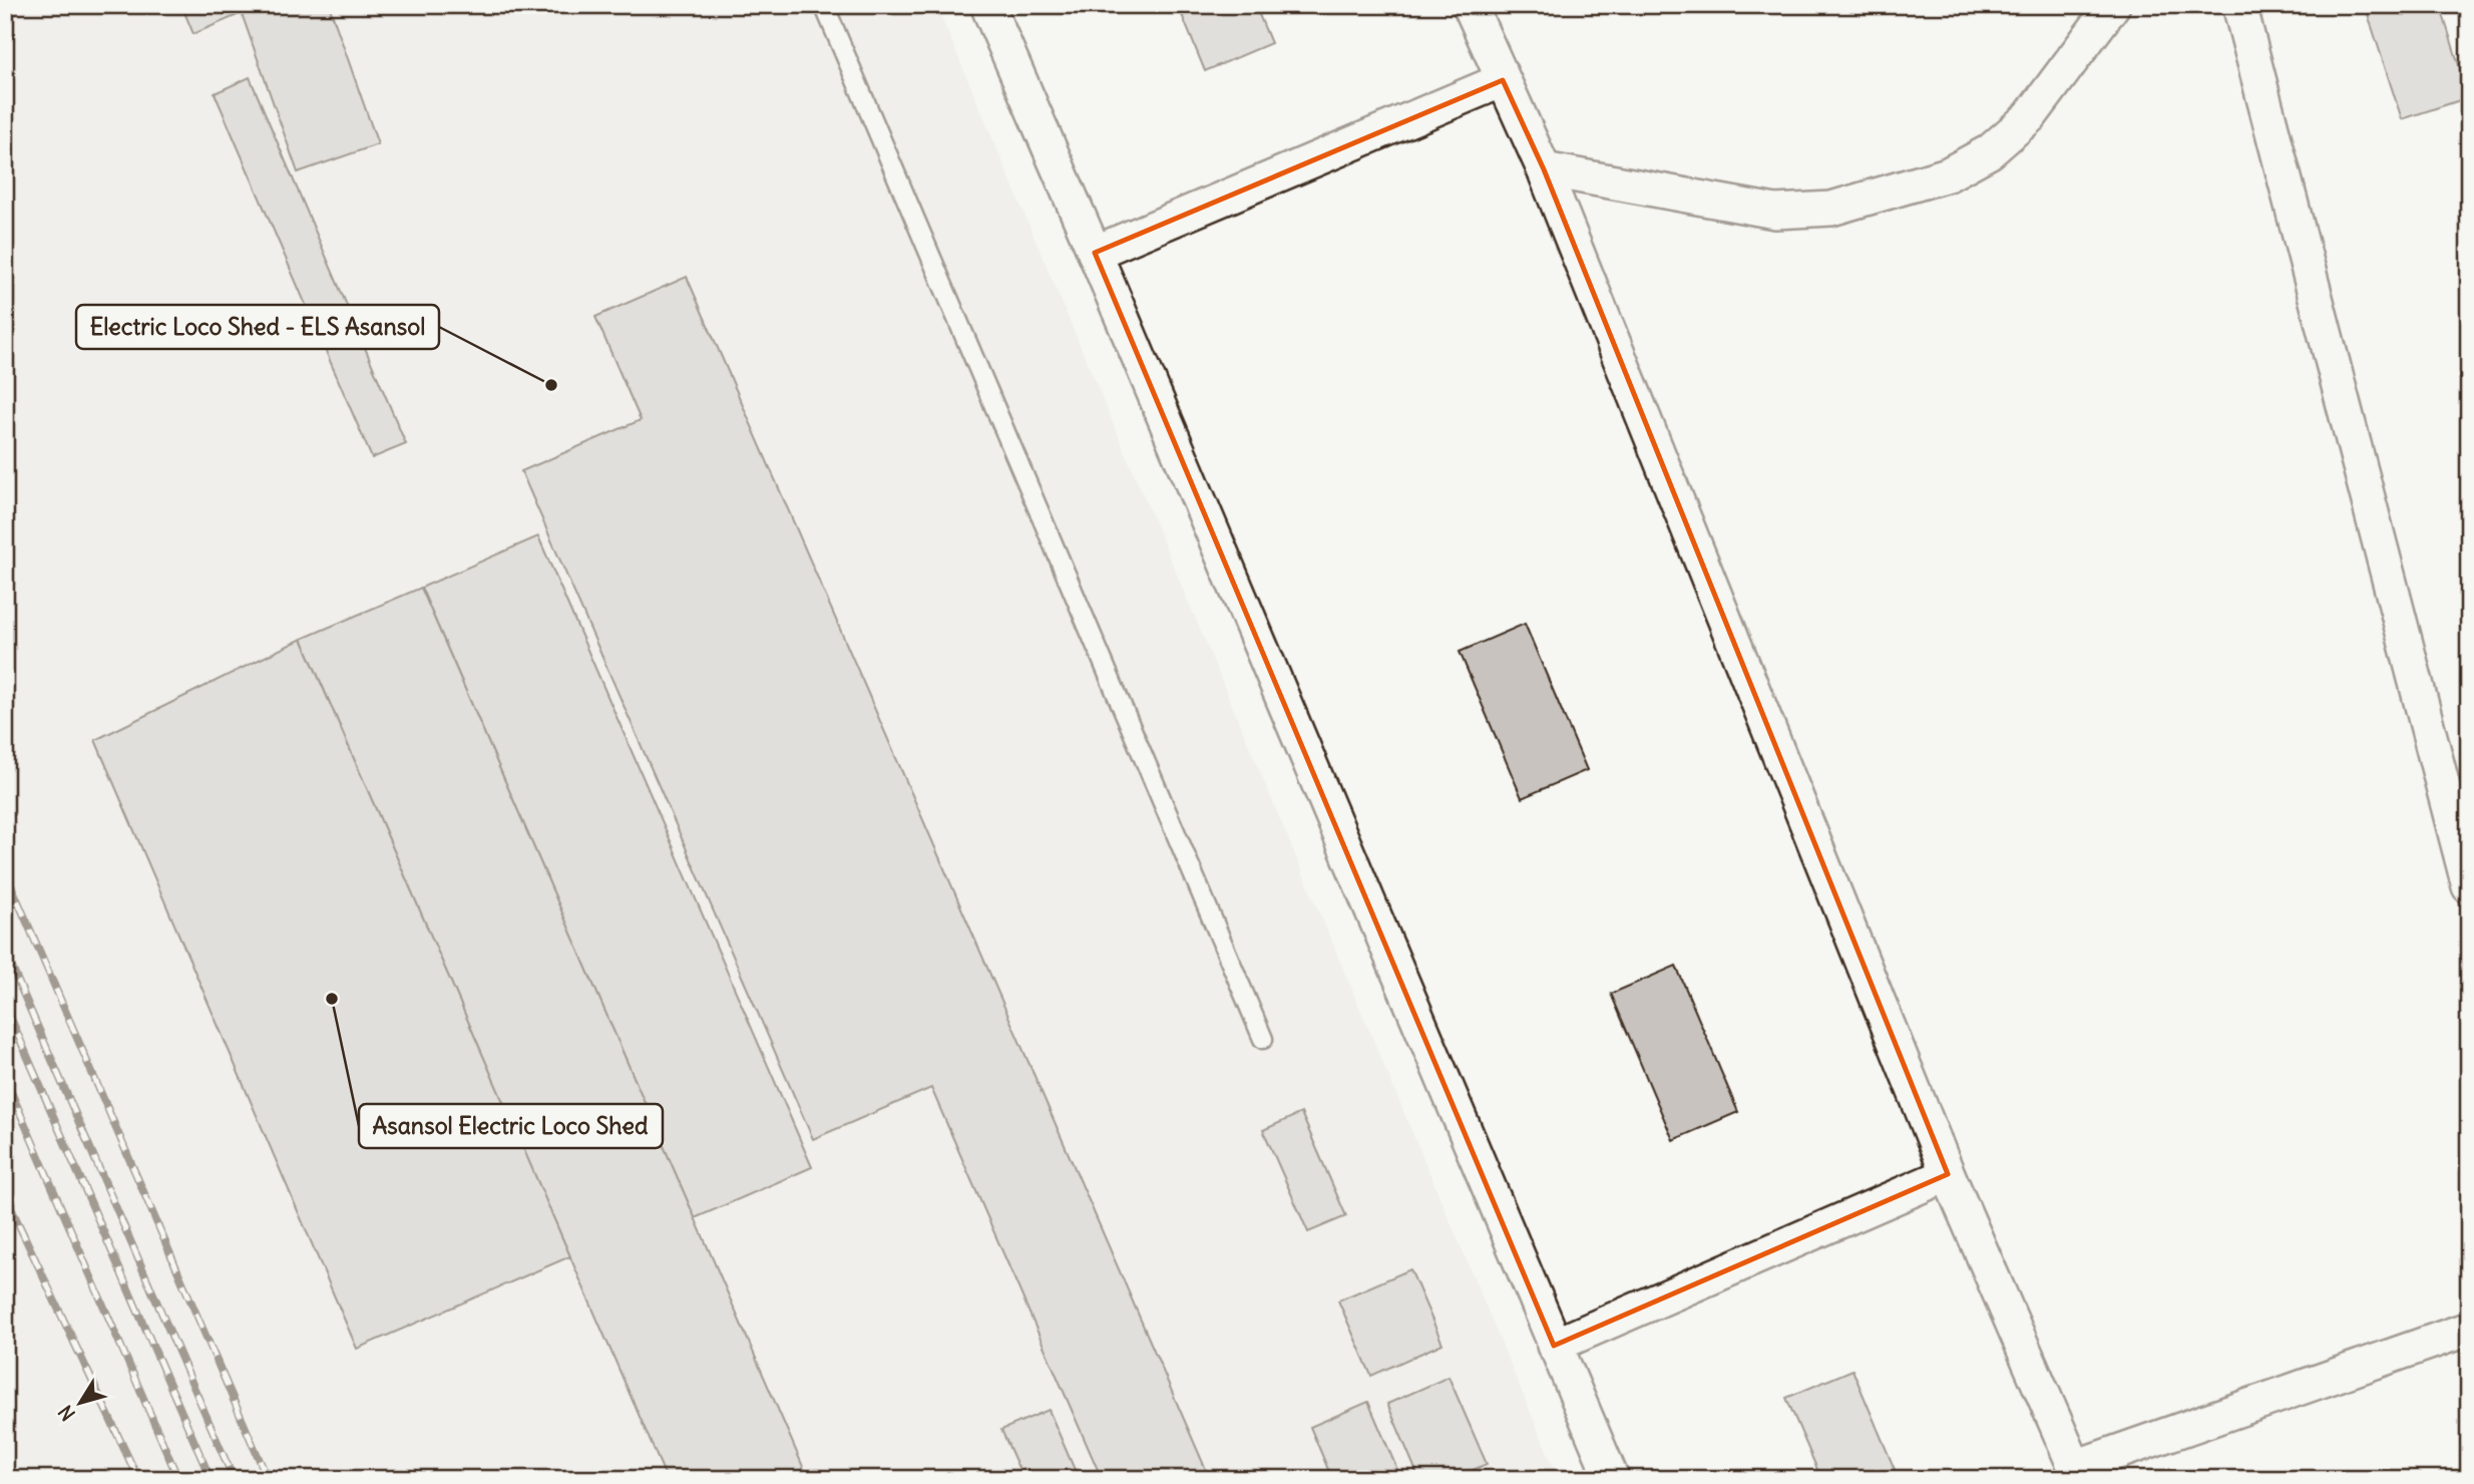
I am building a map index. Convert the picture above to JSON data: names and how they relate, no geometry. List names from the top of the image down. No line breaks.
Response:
{"places":["Electric Loco Shed - ELS Asansol","Asansol Electric Loco Shed"],"north":"bottom left"}
